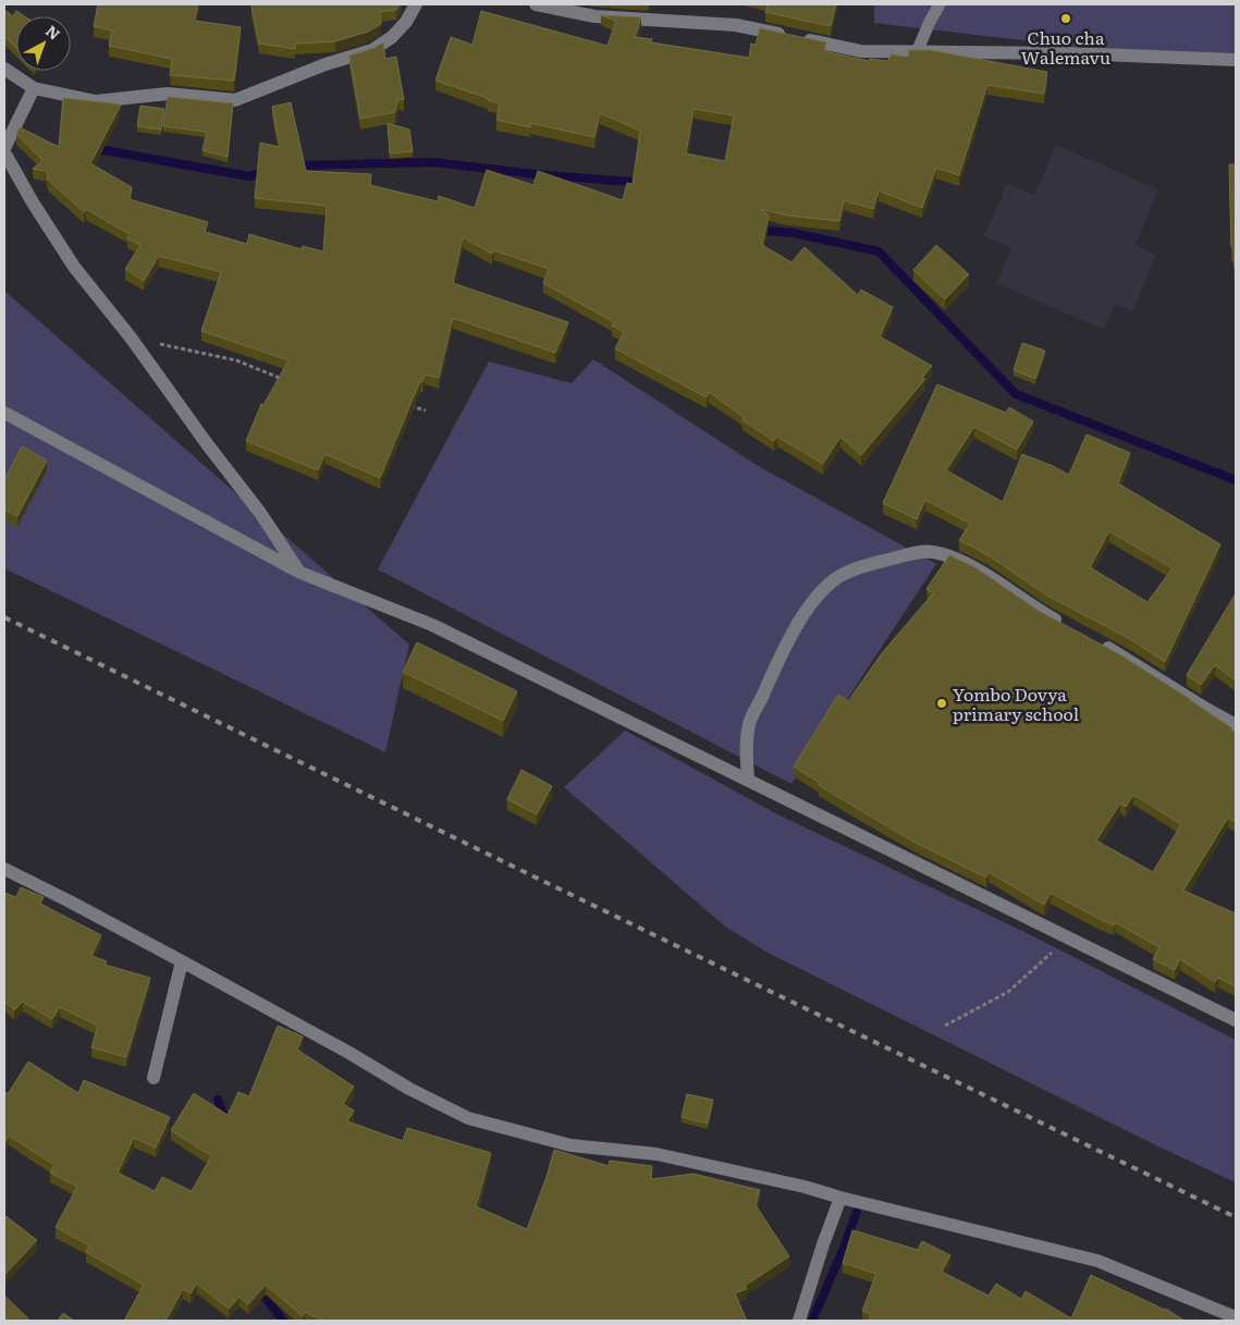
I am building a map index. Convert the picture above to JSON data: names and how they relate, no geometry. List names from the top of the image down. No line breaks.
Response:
{"places":["Chuo cha Walemavu","Yombo Dovya primary school"],"north":"top right"}
